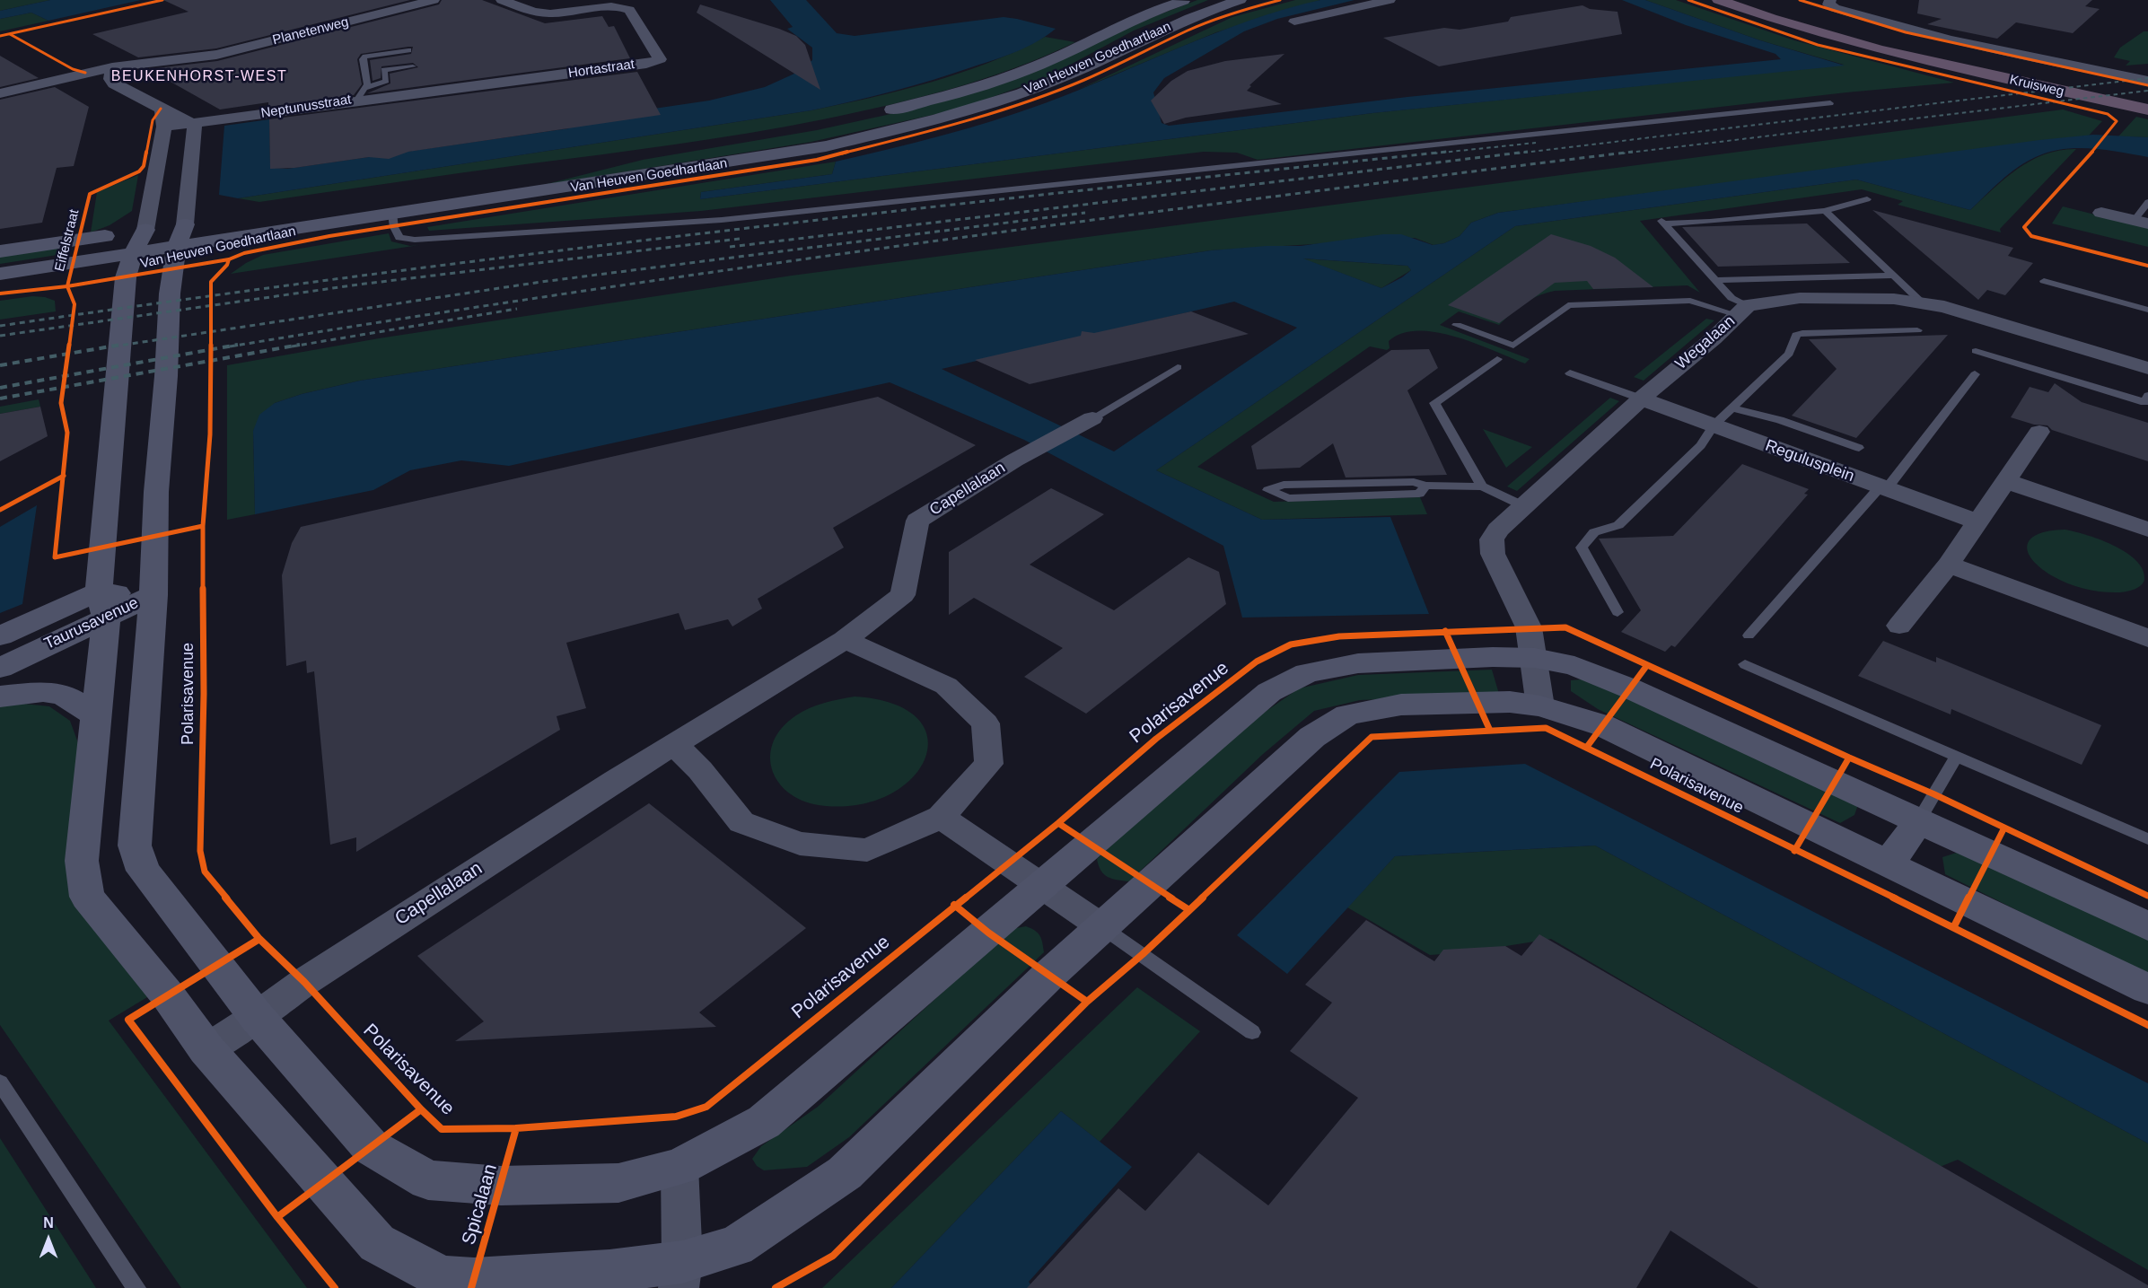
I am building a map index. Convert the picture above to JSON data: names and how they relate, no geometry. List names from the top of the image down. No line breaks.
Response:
{"streets":{"highway":["Kruisweg"],"main road":["Van Heuven Goedhartlaan","Taurusavenue","Polarisavenue"],"street":["Planetenweg","Hortastraat","Neptunusstraat","Wegalaan","Regulusplein","Capellalaan"],"cycle path":["Eiffelstraat","Spicalaan"]},"crossings":[["Van Heuven Goedhartlaan","Polarisavenue"],["Hortastraat","Neptunusstraat"],["Wegalaan","Regulusplein"],["Wegalaan","Polarisavenue"],["Capellalaan","Polarisavenue"],["Taurusavenue","Polarisavenue"]],"districts":["BEUKENHORST-WEST"],"north":"top"}
